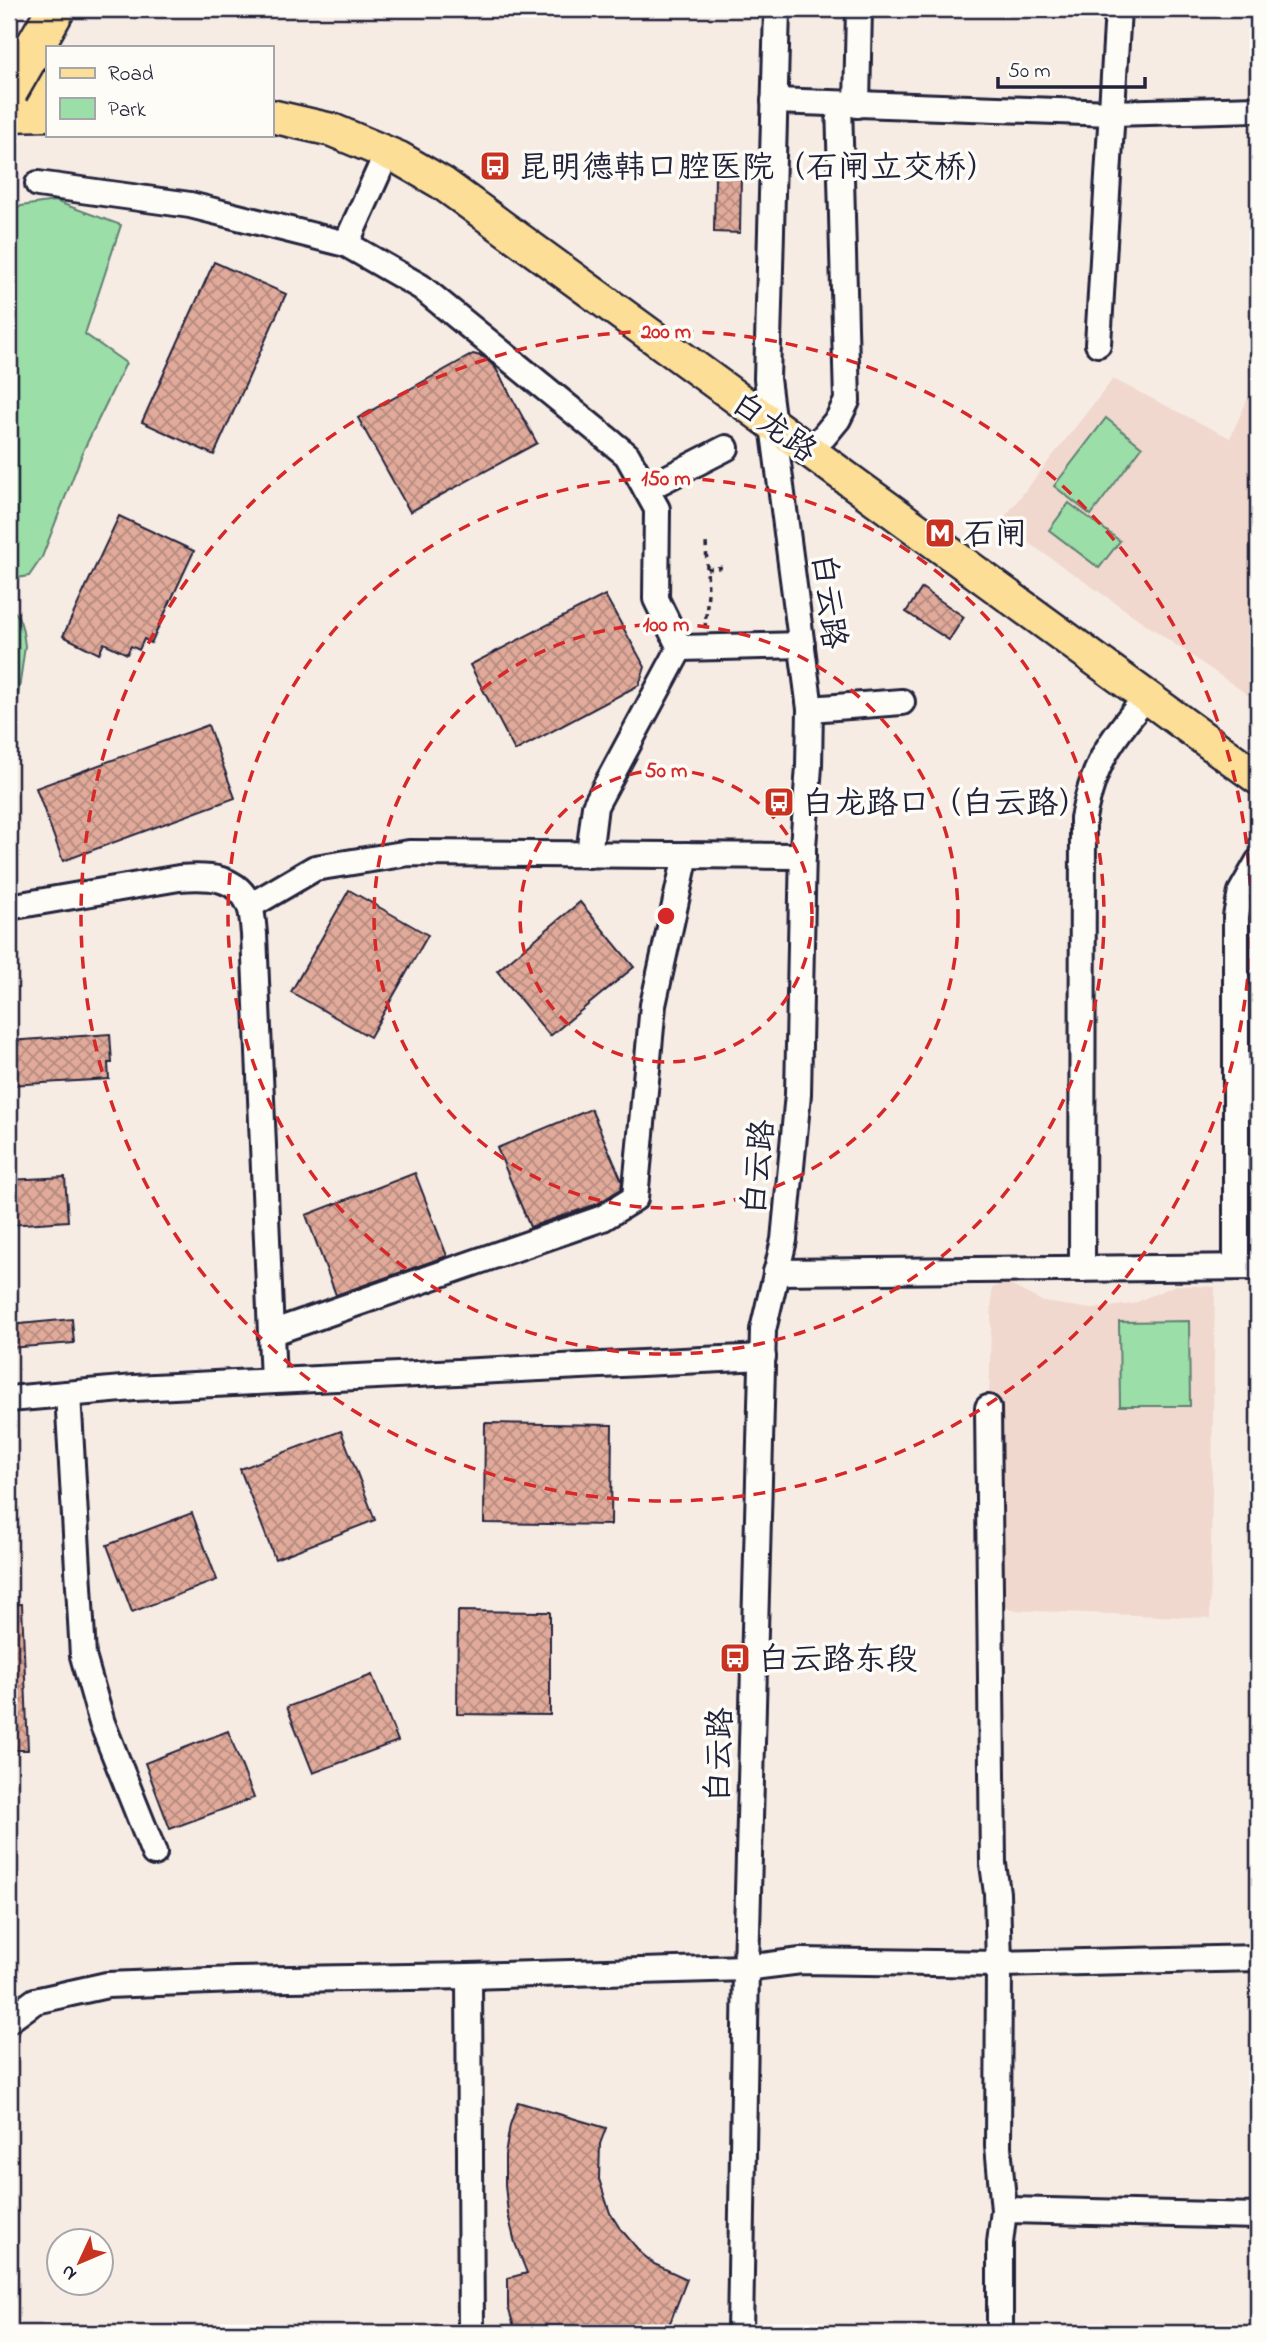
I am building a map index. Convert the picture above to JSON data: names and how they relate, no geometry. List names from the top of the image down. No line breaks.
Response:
{"streets":{"main road":["白龙路"],"street":["白云路"]},"crossings":[["白龙路","白云路"]],"places":{"bus stop":["昆明德韩口腔医院（石闸立交桥）","白龙路口（白云路）","白云路东段"],"metro station":["石闸"]},"legend":["Road","Park"],"scale_bar":"50 m","north":"bottom left","rings":["200 m","150 m","100 m","50 m"]}
